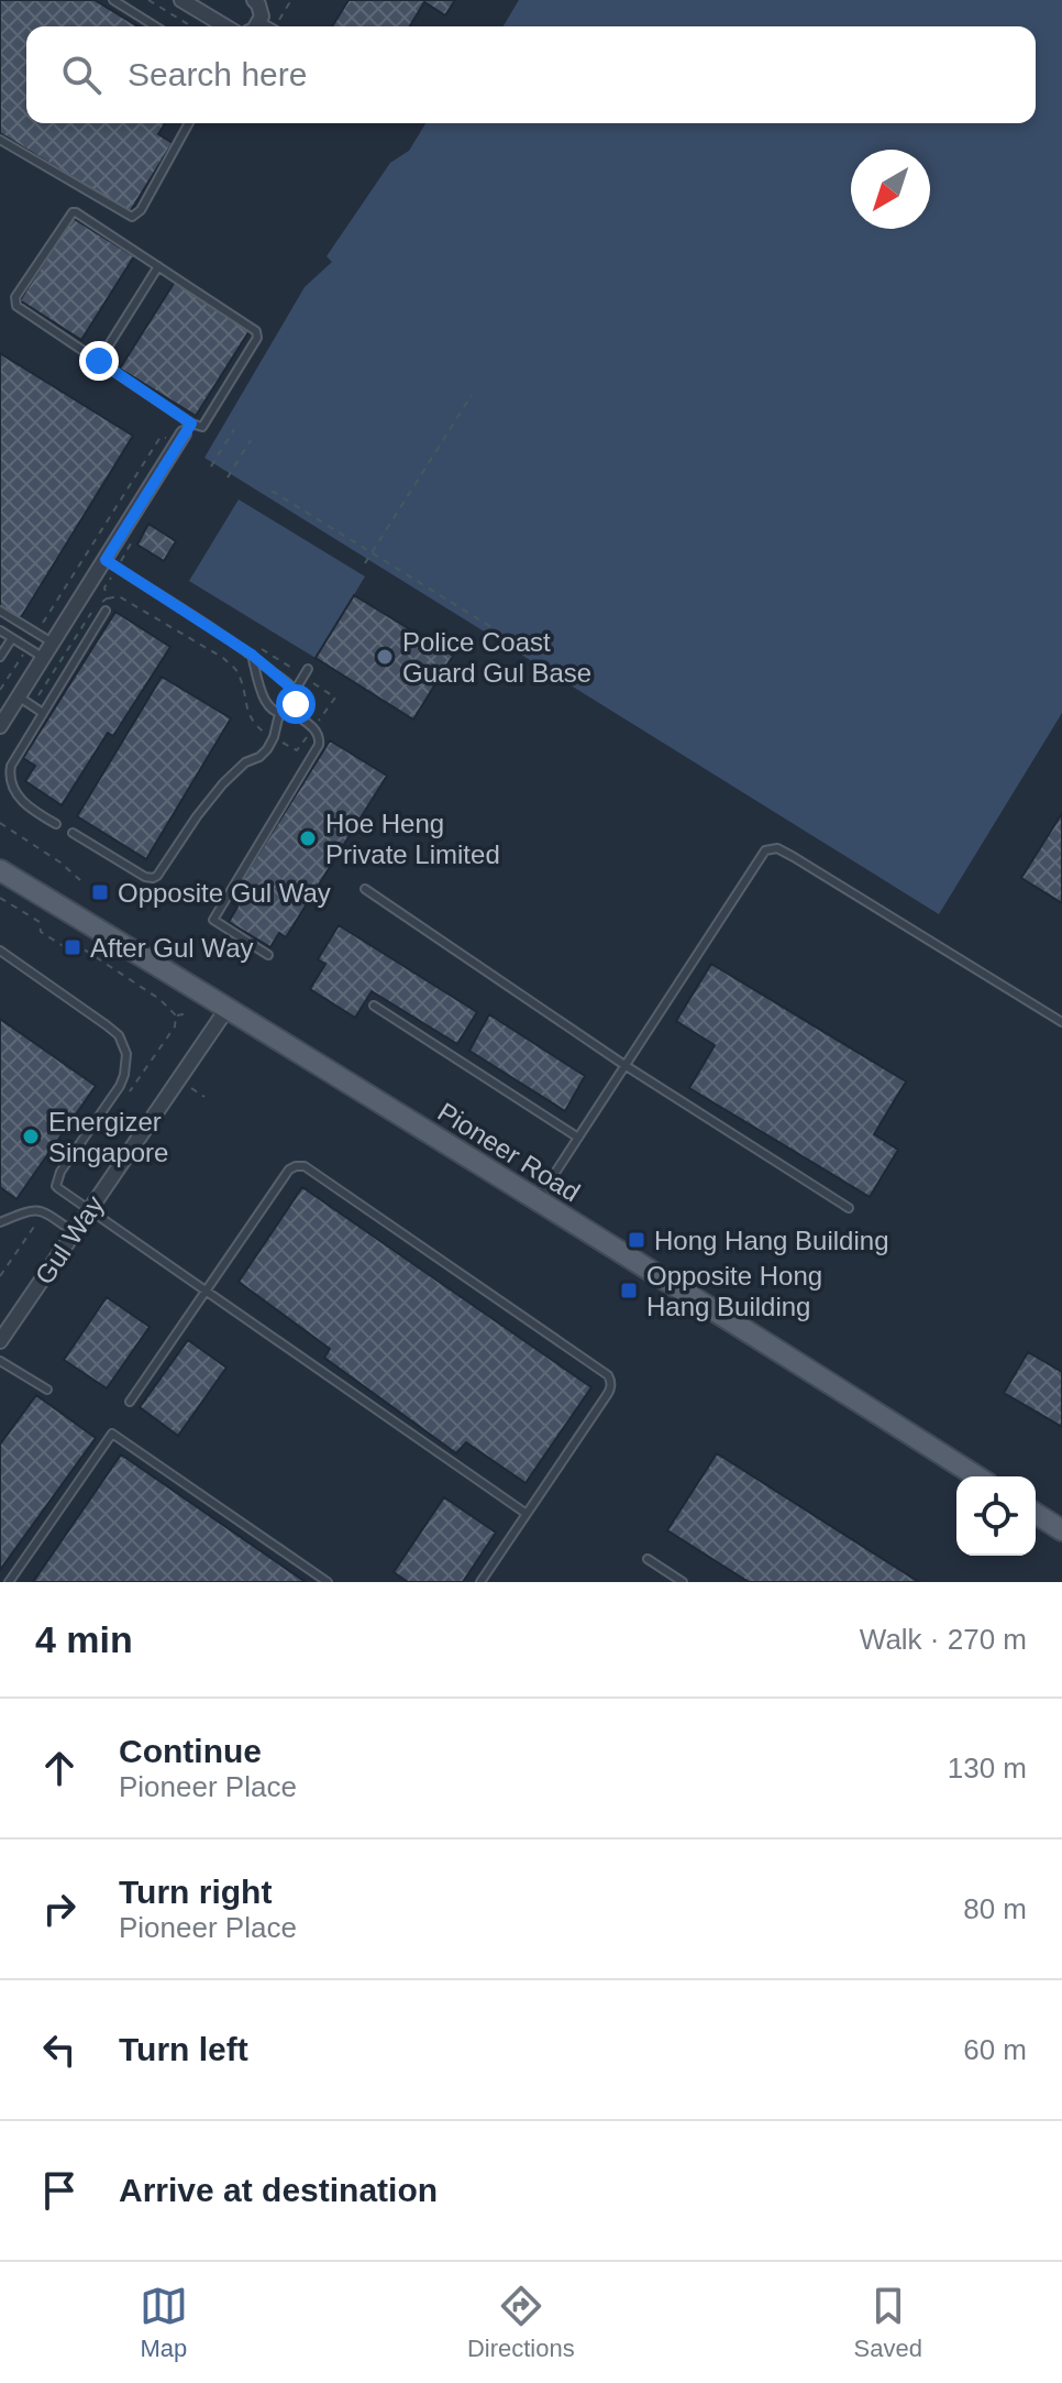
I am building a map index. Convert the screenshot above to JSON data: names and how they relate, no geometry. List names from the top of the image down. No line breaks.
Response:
{"streets":{"main road":["Pioneer Road"],"street":["Gul Way"]},"crossings":[["Pioneer Road","Gul Way"]],"places":{"other":["Police Coast Guard Gul Base","Hoe Heng Private Limited","Energizer Singapore"],"transit":["Opposite Gul Way","After Gul Way","Hong Hang Building","Opposite Hong Hang Building"]},"north":"bottom left","page":{"search":"Search here","heading":["4 min","Walk · 270 m"],"list":[["Continue","Pioneer Place","130 m"],["Turn right","Pioneer Place","80 m"],["Turn left","60 m"],"Arrive at destination"],"nav":["Map","Directions","Saved"]}}
